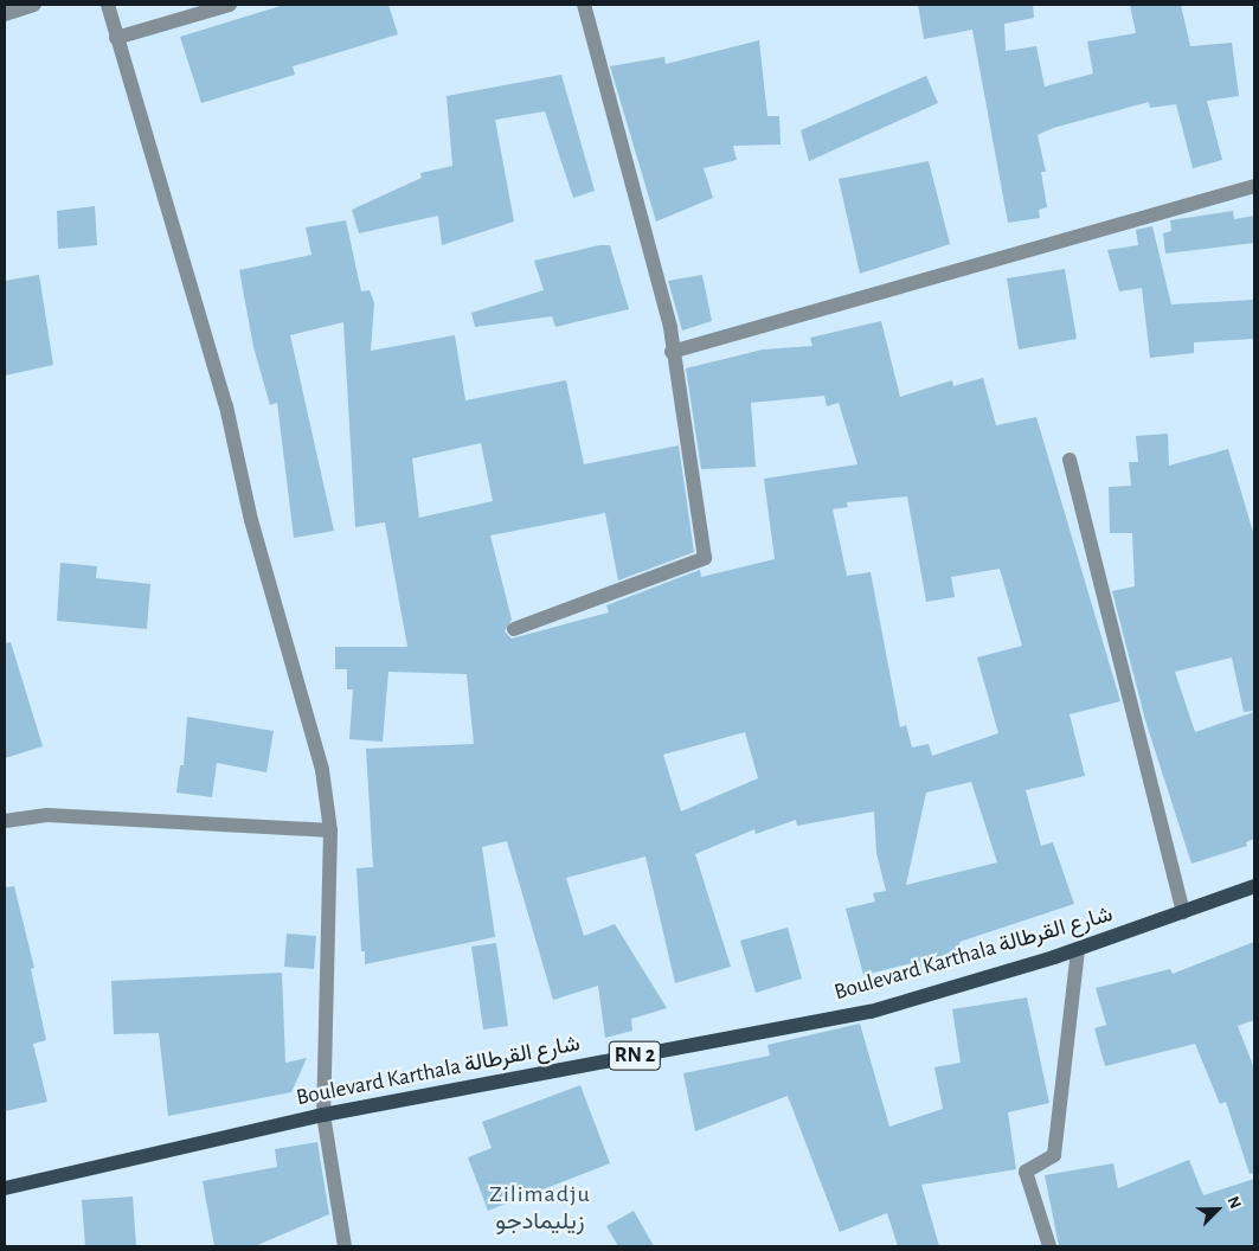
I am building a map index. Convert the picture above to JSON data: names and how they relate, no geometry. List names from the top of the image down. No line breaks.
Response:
{"streets":{"main road":["Boulevard Karthala شارع القرطالة","RN 2"]},"districts":["Zilimadju زيليمادجو"],"north":"top right"}
